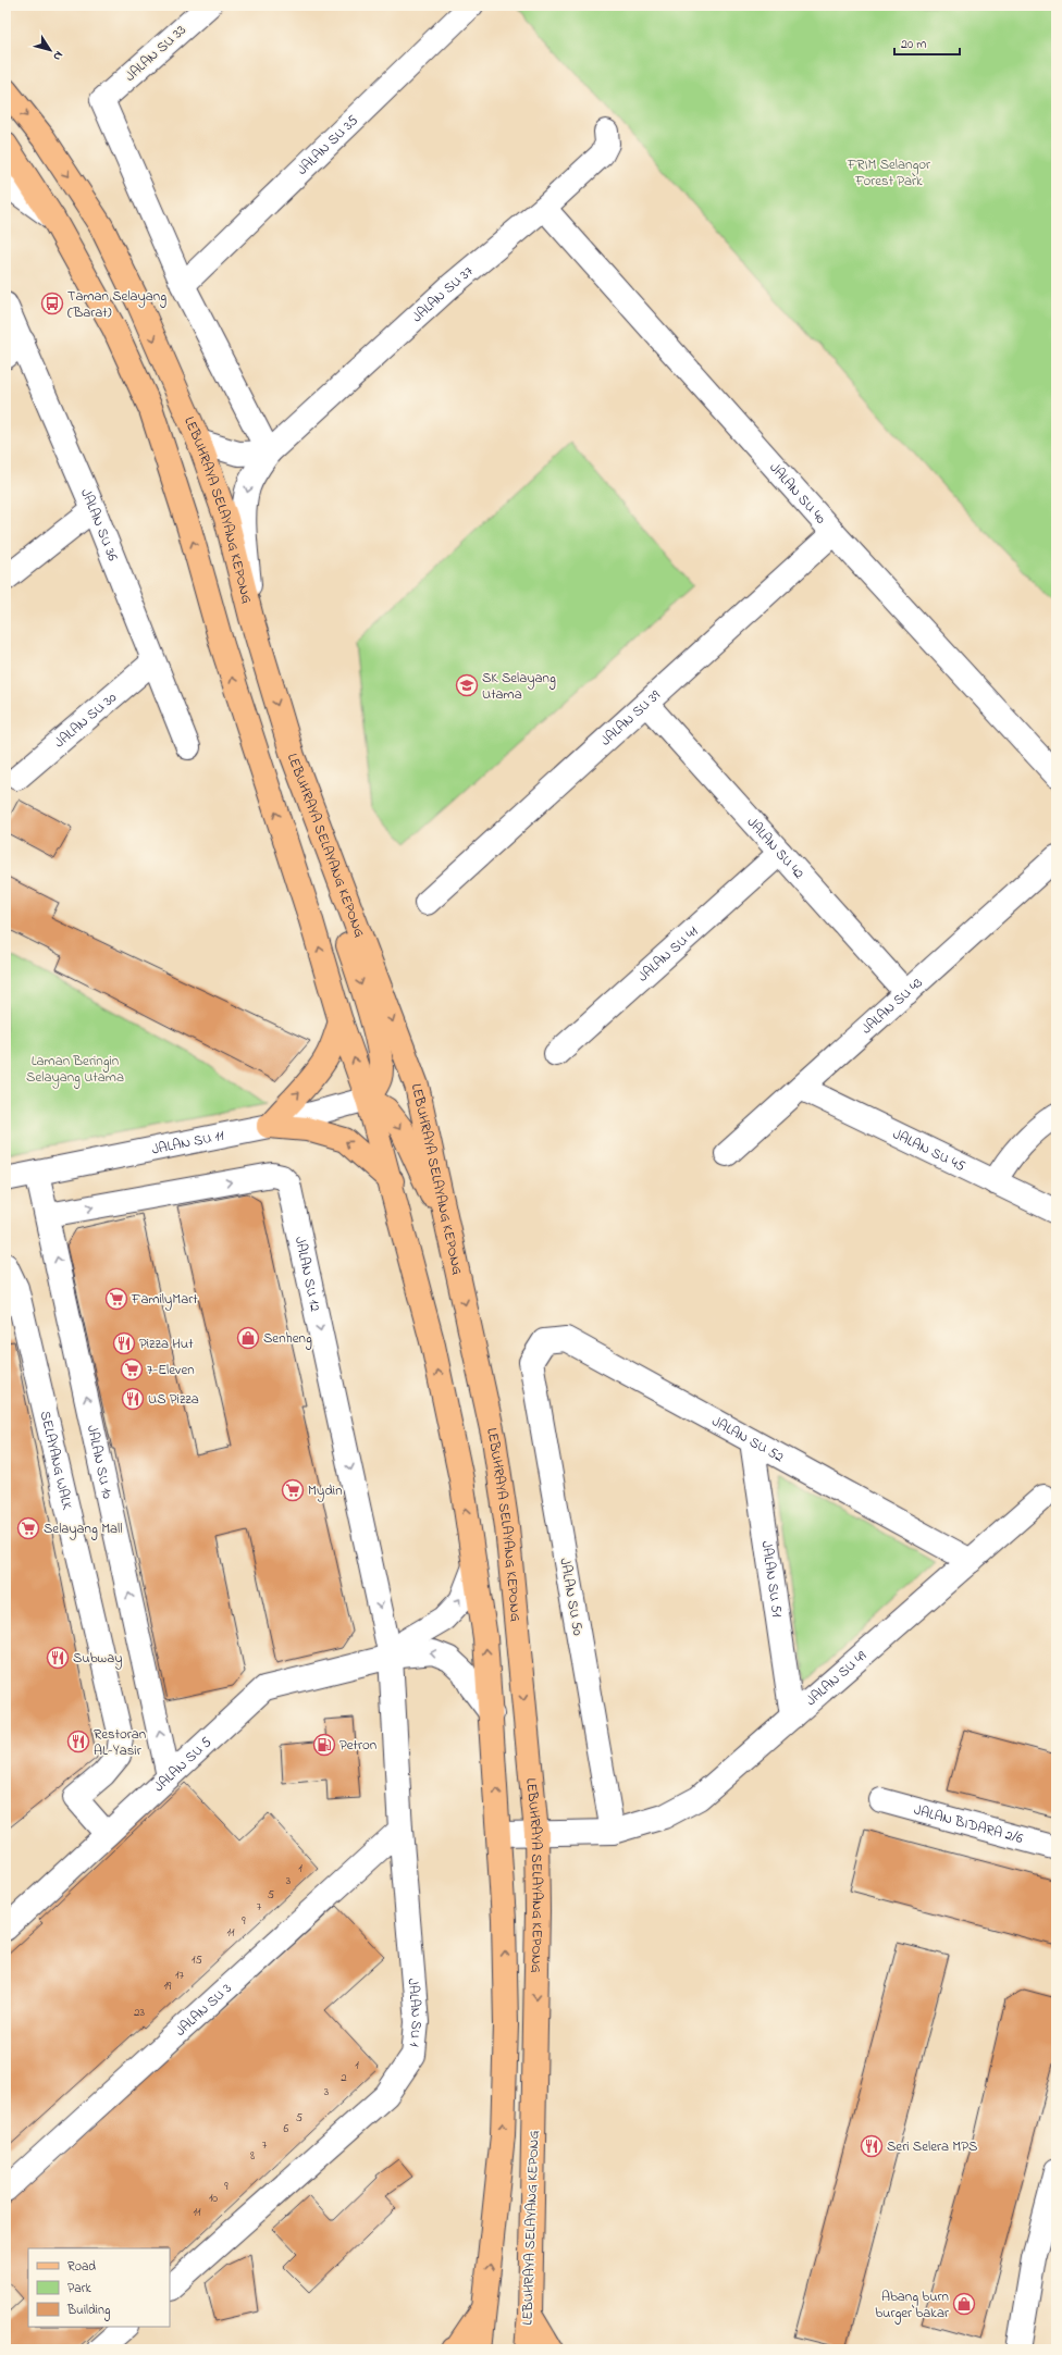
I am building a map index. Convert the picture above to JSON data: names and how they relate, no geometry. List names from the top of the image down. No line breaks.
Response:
{"streets":{"main road":["LEBUHRAYA SELAYANG KEPONG"],"street":["JALAN SU 33","JALAN SU 35","JALAN SU 37","JALAN SU 40","JALAN SU 36","JALAN SU 39","JALAN SU 30","JALAN SU 42","JALAN SU 41","JALAN SU 43","JALAN SU 11","JALAN SU 45","JALAN SU 12","JALAN SU 52","SELAYANG WALK","JALAN SU 10","JALAN SU 51","JALAN SU 50","JALAN SU 49","JALAN SU 5","JALAN BIDARA 2/6","JALAN SU 3","JALAN SU 1"]},"crossings":[["JALAN SU 33","JALAN SU 35"],["JALAN SU 37","JALAN SU 40"],["JALAN SU 37","LEBUHRAYA SELAYANG KEPONG"],["JALAN SU 40","JALAN SU 39"],["LEBUHRAYA SELAYANG KEPONG","JALAN SU 49"],["JALAN SU 36","JALAN SU 30"],["JALAN SU 39","JALAN SU 42"],["JALAN SU 42","JALAN SU 41"],["JALAN SU 42","JALAN SU 43"],["JALAN SU 43","JALAN SU 45"],["JALAN SU 11","JALAN SU 10"],["JALAN SU 12","JALAN SU 10"],["JALAN SU 12","JALAN SU 5"],["JALAN SU 12","JALAN SU 1"],["JALAN SU 52","JALAN SU 51"],["JALAN SU 52","JALAN SU 50"],["JALAN SU 52","JALAN SU 49"],["SELAYANG WALK","JALAN SU 5"],["JALAN SU 10","JALAN SU 5"],["JALAN SU 51","JALAN SU 49"],["JALAN SU 50","JALAN SU 49"],["JALAN SU 5","JALAN SU 1"],["JALAN SU 3","JALAN SU 1"]],"one_way":["JALAN SU 10"],"parks":["FRIM Selangor Forest Park","Laman Beringin Selayang Utama"],"places":{"bus stop":["Taman Selayang (Barat)"],"school or university":["SK Selayang Utama"],"supermarket":["FamilyMart","7-Eleven","Mydin","Selayang Mall"],"shop":["Senheng","Abang burn burger bakar"],"restaurant":["Pizza Hut","US Pizza","Subway","Restoran AL-Yasir","Seri Selera MPS"],"fuel station":["Petron"]},"house_numbers":["1","3","5","7","9","11","15","17","19","23","1","2","3","5","6","7","8","9","10","11"],"legend":["Road","Park","Building"],"scale_bar":"20 m","north":"bottom right"}
